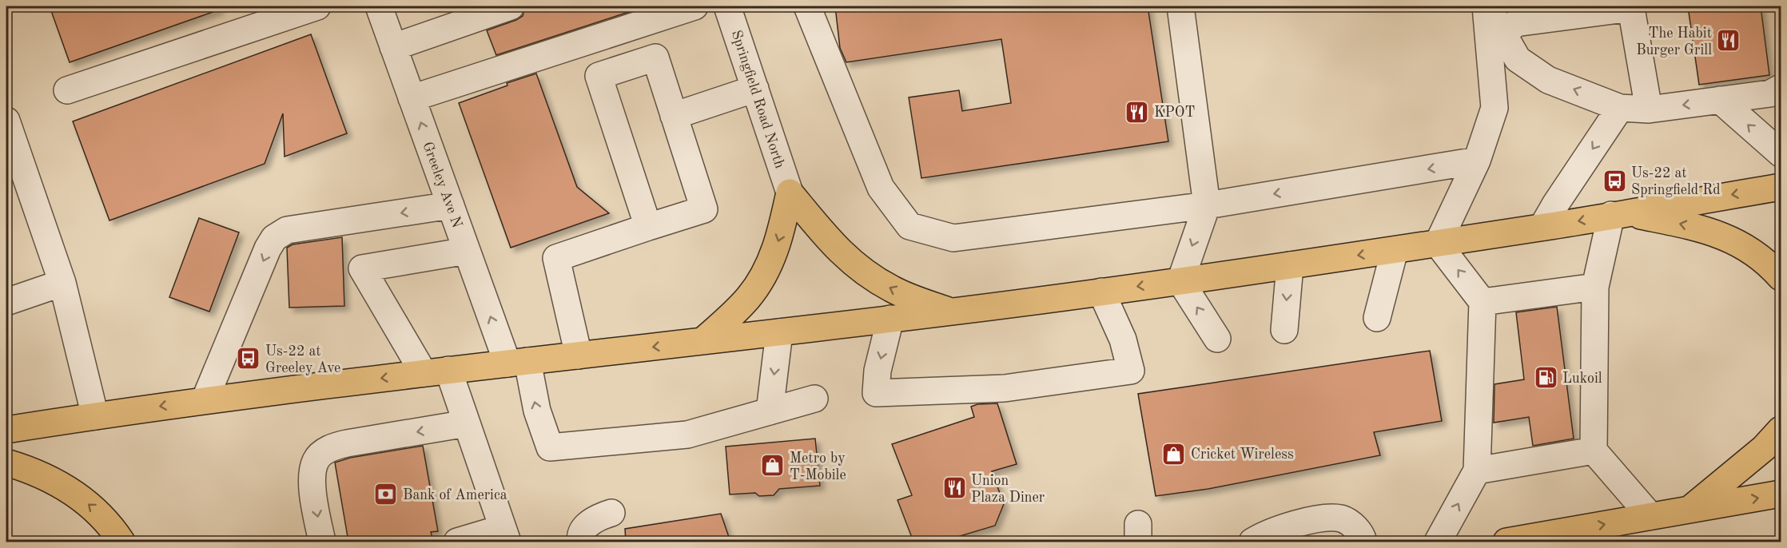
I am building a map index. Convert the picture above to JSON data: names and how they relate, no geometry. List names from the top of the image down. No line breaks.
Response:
{"streets":{"street":["Springfield Road North","Greeley Ave N"]},"places":{"restaurant":["The Habit Burger Grill","KPOT","Union Plaza Diner"],"bus stop":["Us-22 at Springfield Rd","Us-22 at Greeley Ave"],"fuel station":["Lukoil"],"shop":["Cricket Wireless","Metro by T-Mobile"],"bank":["Bank of America"]}}
